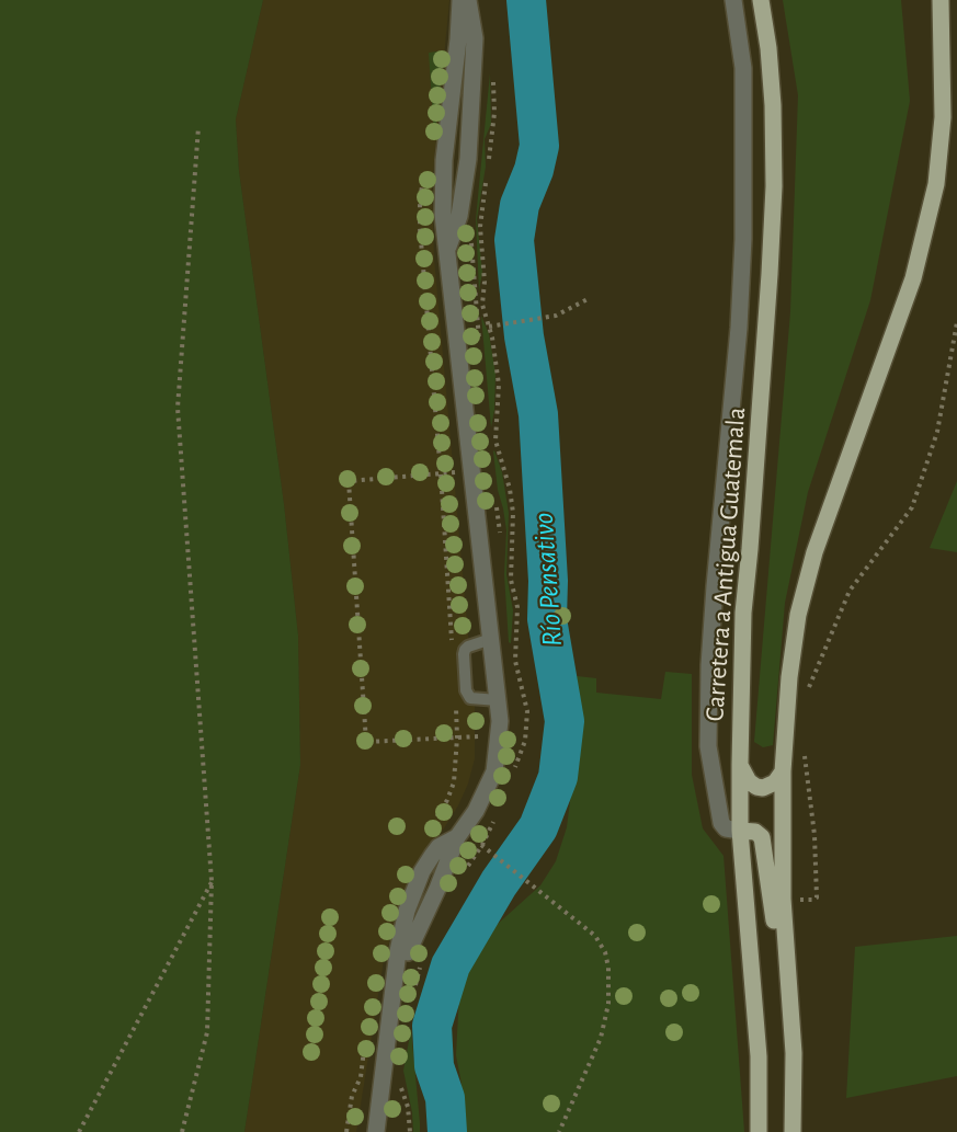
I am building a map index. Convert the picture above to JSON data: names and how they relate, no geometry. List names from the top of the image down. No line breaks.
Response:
{"streets":{"main road":["Carretera a Antigua Guatemala"]},"water":["Río Pensativo"]}
